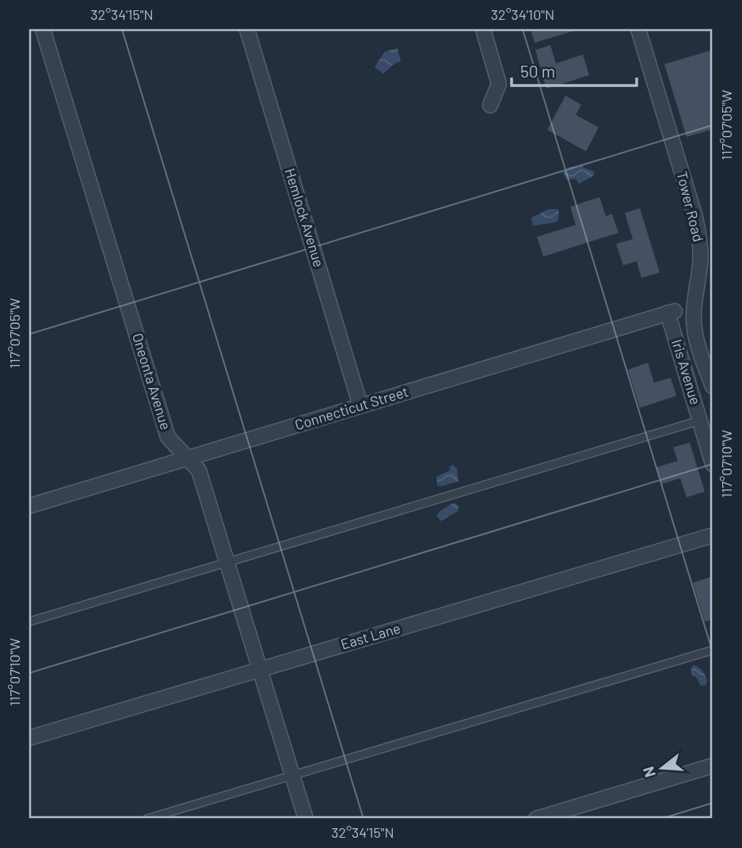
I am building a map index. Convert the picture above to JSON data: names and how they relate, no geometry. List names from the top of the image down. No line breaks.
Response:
{"streets":{"street":["Tower Road","Hemlock Avenue","Iris Avenue","Oneonta Avenue","Connecticut Street","East Lane"]},"crossings":[["Hemlock Avenue","Connecticut Street"],["Iris Avenue","Connecticut Street"],["Oneonta Avenue","Connecticut Street"],["Oneonta Avenue","East Lane"]],"scale_bar":"50 m","north":"left","coordinates":["32°34'15\"N","32°34'10\"N","117°07'05\"W","117°07'10\"W"]}
